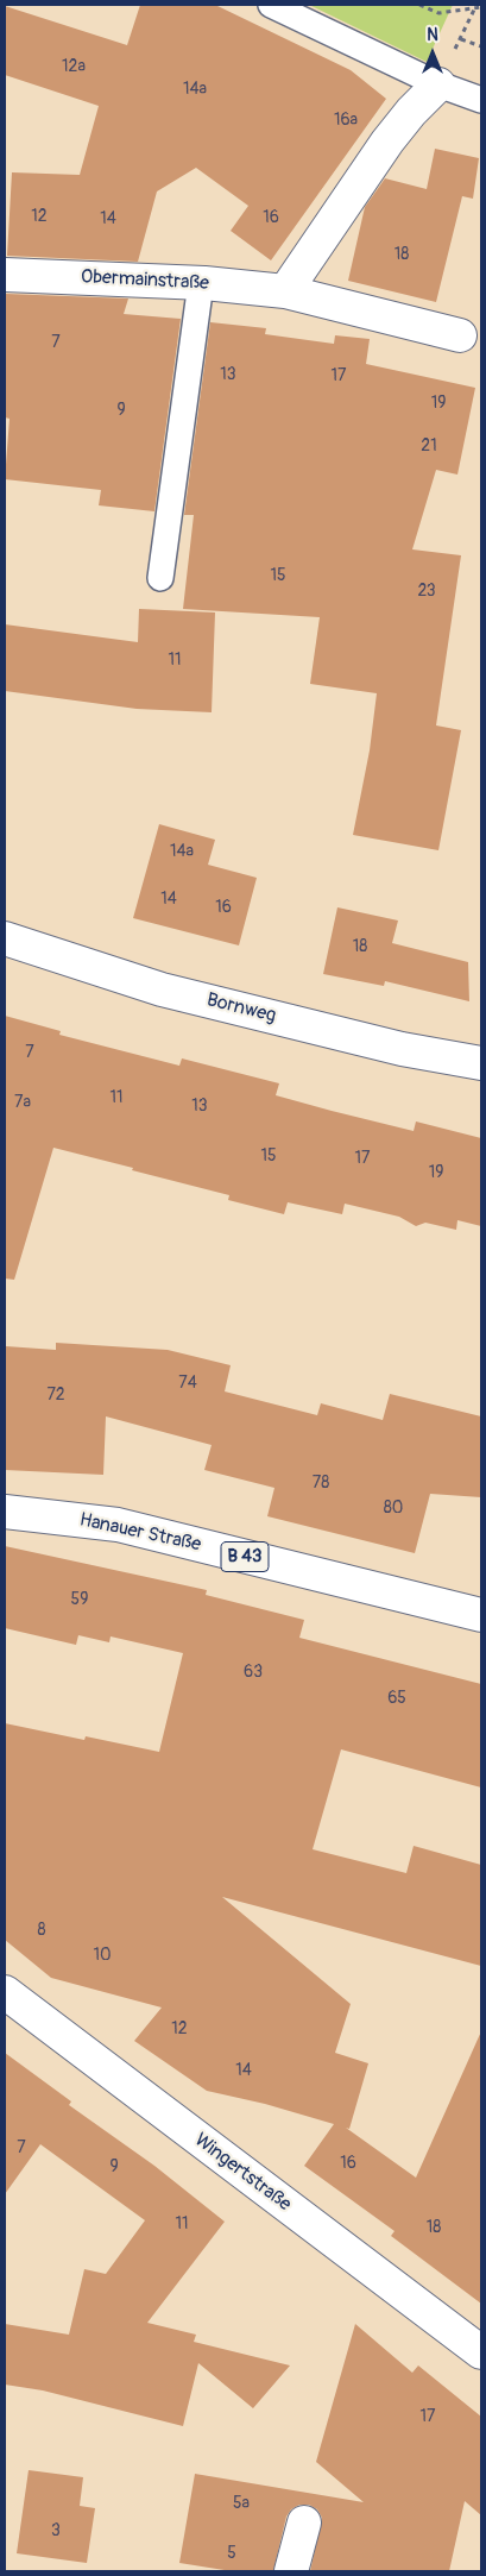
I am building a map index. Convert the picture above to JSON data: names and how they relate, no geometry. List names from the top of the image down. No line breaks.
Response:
{"streets":{"street":["Obermainstraße","Bornweg","Hanauer Straße","B 43","Wingertstraße"]},"house_numbers":["12a","14a","16a","12","16","14","18","7","13","17","19","9","21","15","23","11","14a","14","16","18","7","11","7a","13","15","17","19","74","72","78","80","59","63","65","8","10","12","14","7","16","9","11","18","17","5a","3","5"],"north":"top"}
